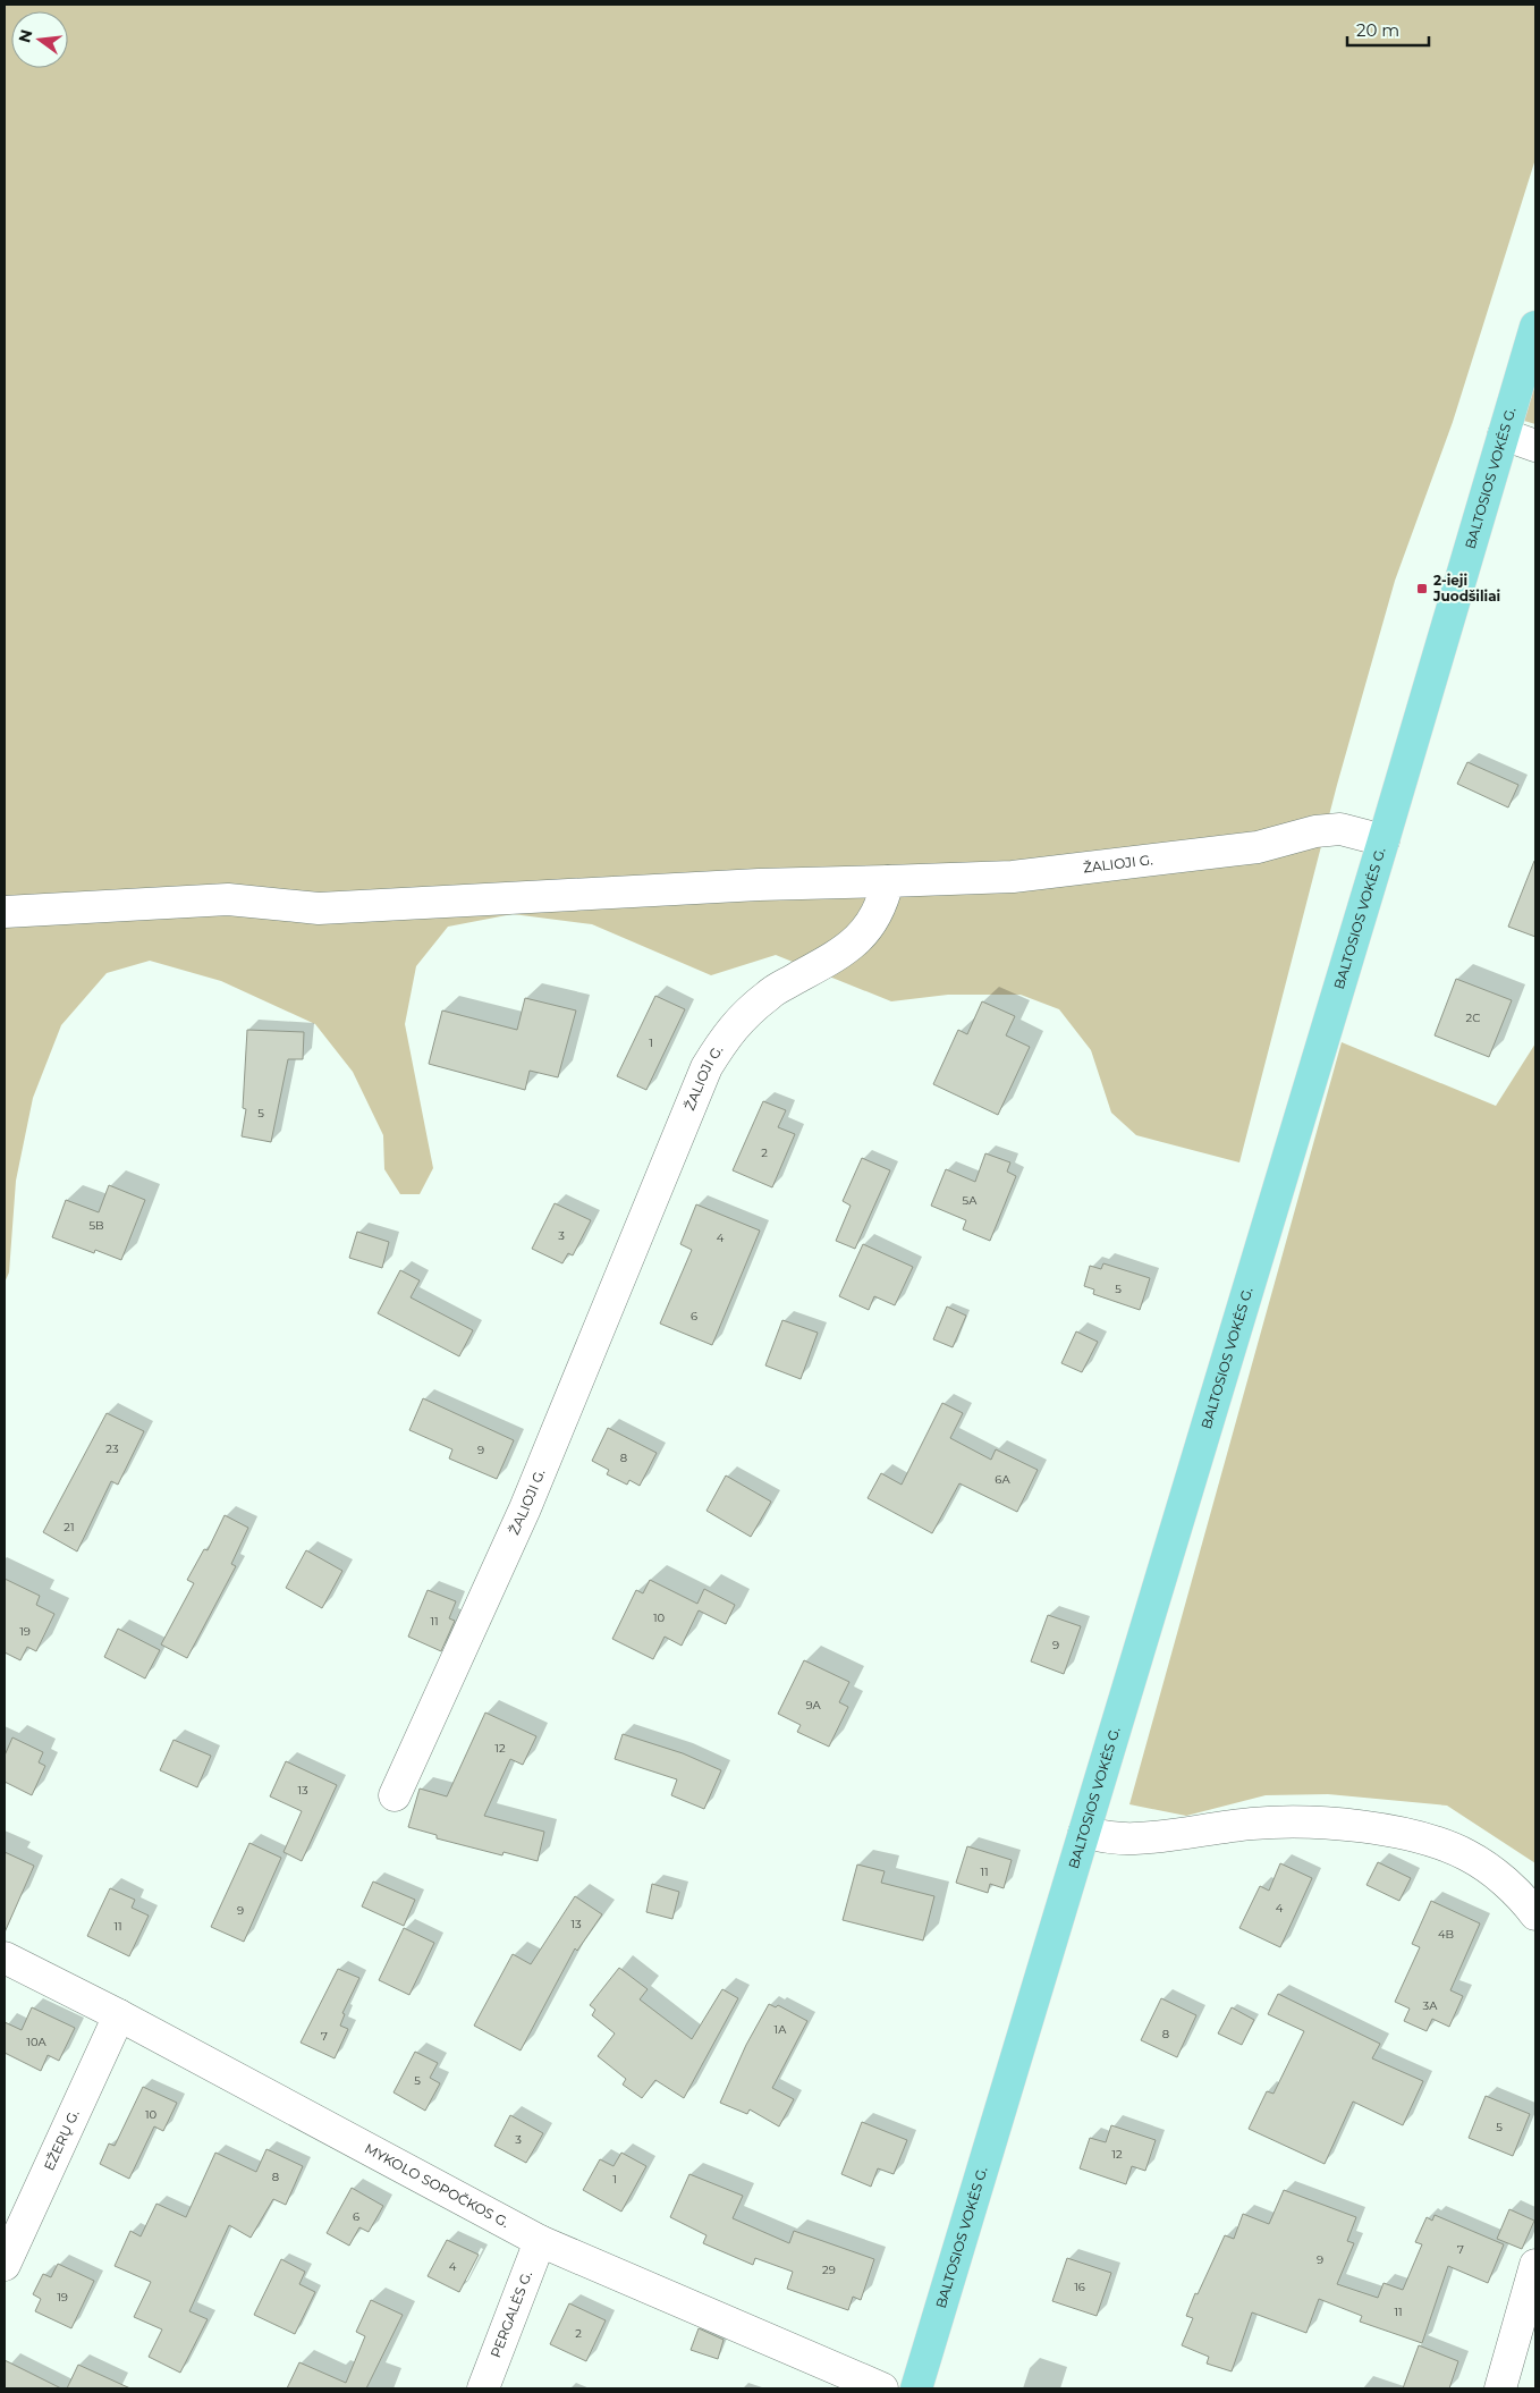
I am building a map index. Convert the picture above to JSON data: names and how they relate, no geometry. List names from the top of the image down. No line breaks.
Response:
{"streets":{"main road":["BALTOSIOS VOKĖS G."],"street":["ŽALIOJI G.","EŽERŲ G.","MYKOLO SOPOČKOS G.","PERGALĖS G."]},"crossings":[["BALTOSIOS VOKĖS G.","ŽALIOJI G."],["EŽERŲ G.","MYKOLO SOPOČKOS G."],["MYKOLO SOPOČKOS G.","PERGALĖS G."]],"places":{"transit":["2-ieji Juodšiliai"]},"house_numbers":["2C","1","5","2","5A","5B","3","4","5","6","23","9","8","6A","21","10","11","19","9","9A","12","13","11","4","9","13","11","4B","3A","1A","8","7","10A","5","10","5","3","12","8","1","6","7","9","4","29","16","19","11","2"],"scale_bar":"20 m","north":"left"}
